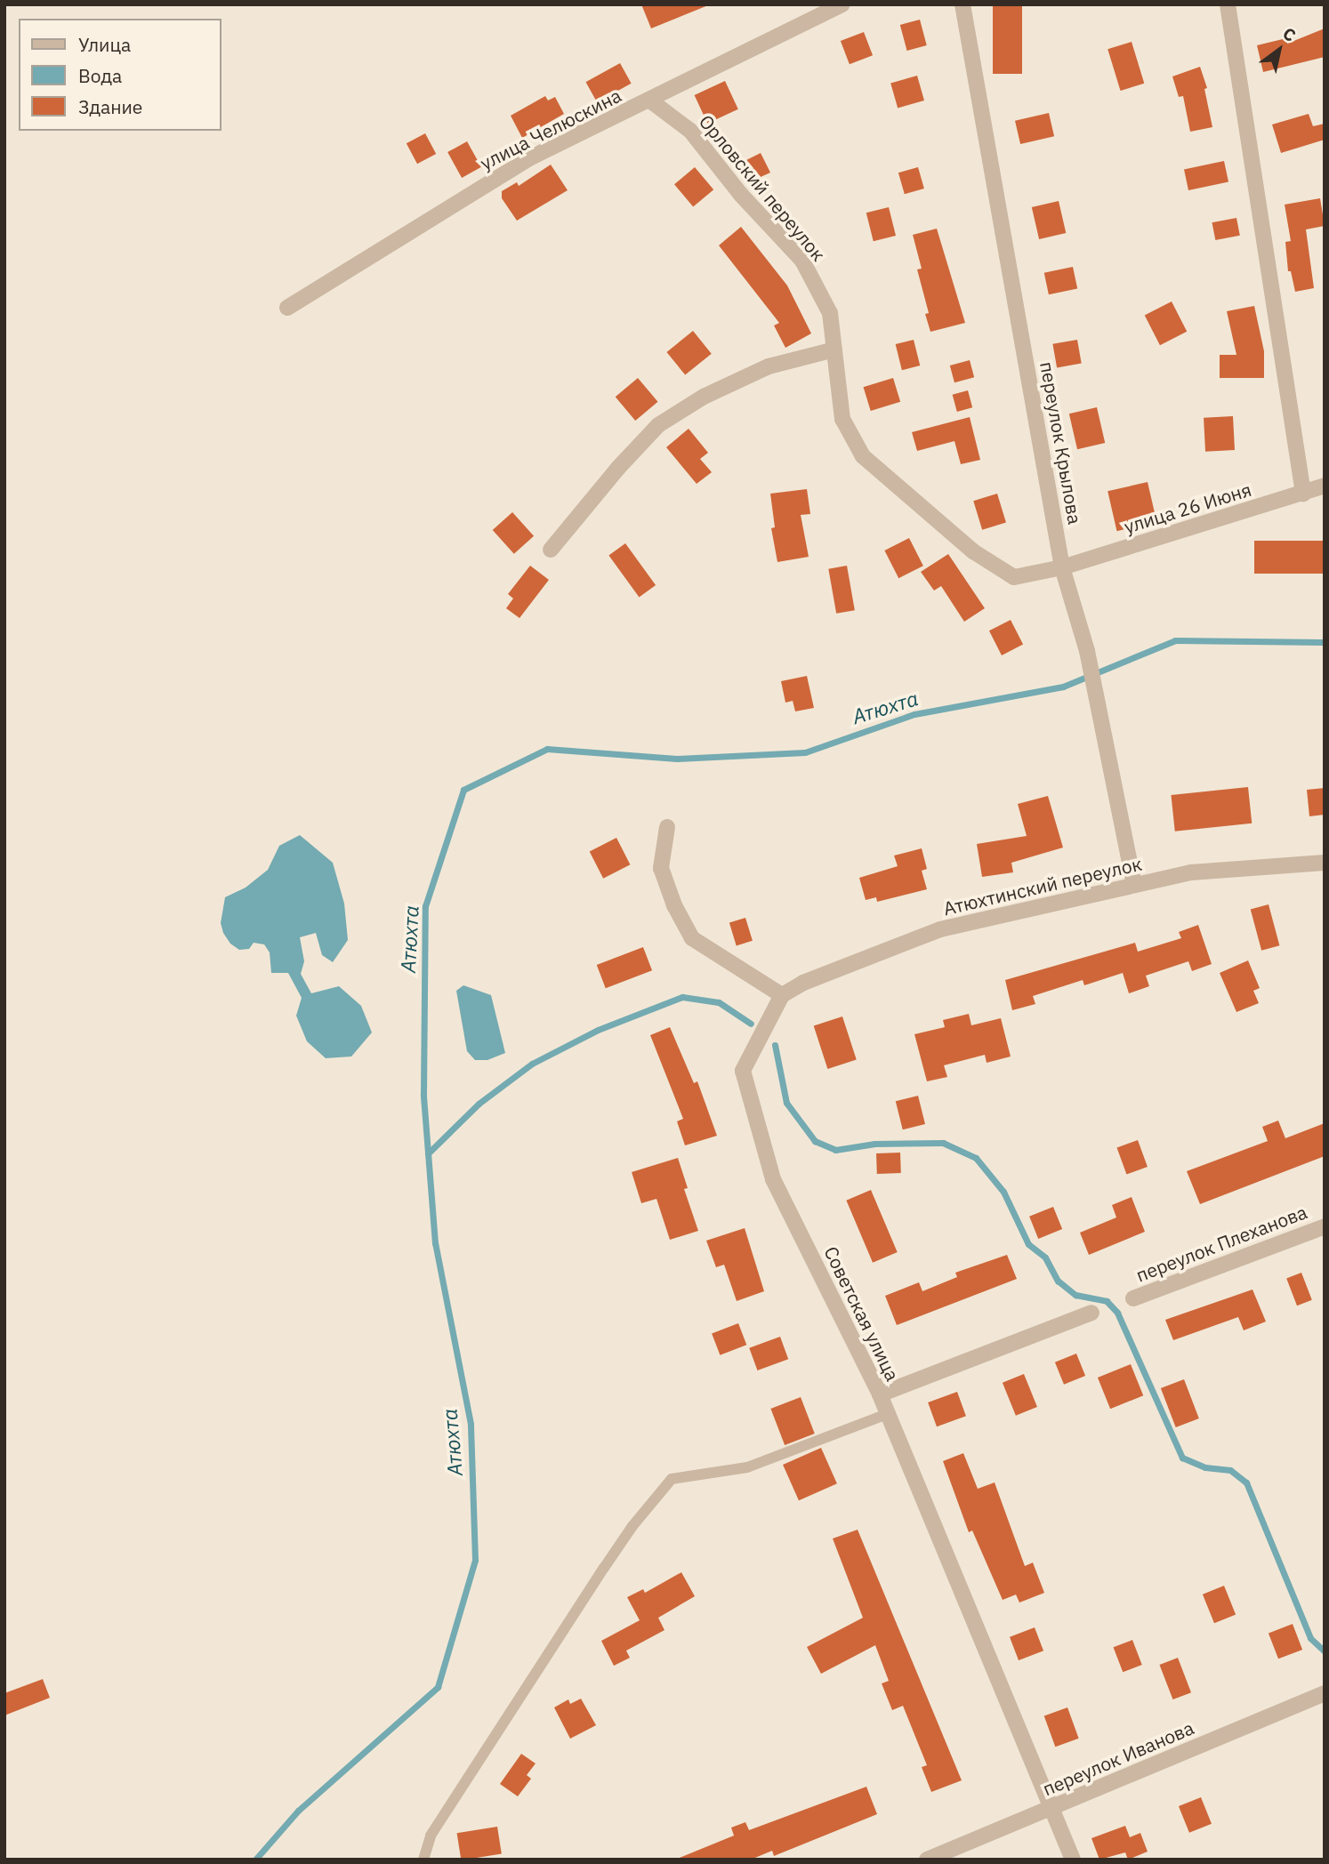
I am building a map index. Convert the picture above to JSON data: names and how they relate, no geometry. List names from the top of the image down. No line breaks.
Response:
{"streets":{"street":["улица Челюскина","Орловский переулок","переулок Крылова","улица 26 Июня","Атюхтинский переулок","переулок Плеханова","Советская улица","переулок Иванова"]},"crossings":[["улица Челюскина","Орловский переулок"],["Орловский переулок","переулок Крылова"],["Орловский переулок","улица 26 Июня"],["переулок Крылова","улица 26 Июня"],["переулок Крылова","Атюхтинский переулок"],["Атюхтинский переулок","Советская улица"],["Советская улица","переулок Иванова"]],"water":["Атюхта"],"legend":["Улица","Вода","Здание"],"north":"top right"}
